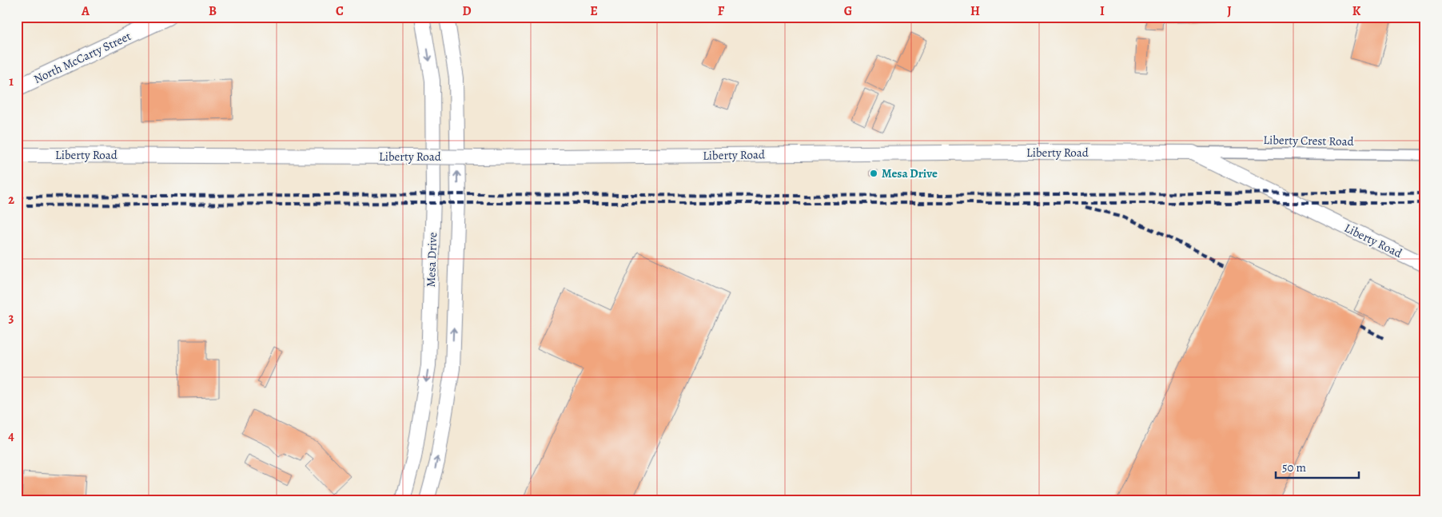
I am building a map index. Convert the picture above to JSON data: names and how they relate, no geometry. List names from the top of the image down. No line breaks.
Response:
{"streets":{"main road":["North McCarty Street","Liberty Road","Mesa Drive"],"street":["Liberty Crest Road"]},"crossings":[["Liberty Crest Road","Liberty Road"]],"places":["Mesa Drive"],"scale_bar":"50 m","grid":{"columns":["A","B","C","D","E","F","G","H","I","J","K"],"rows":["1","2","3","4"]}}
